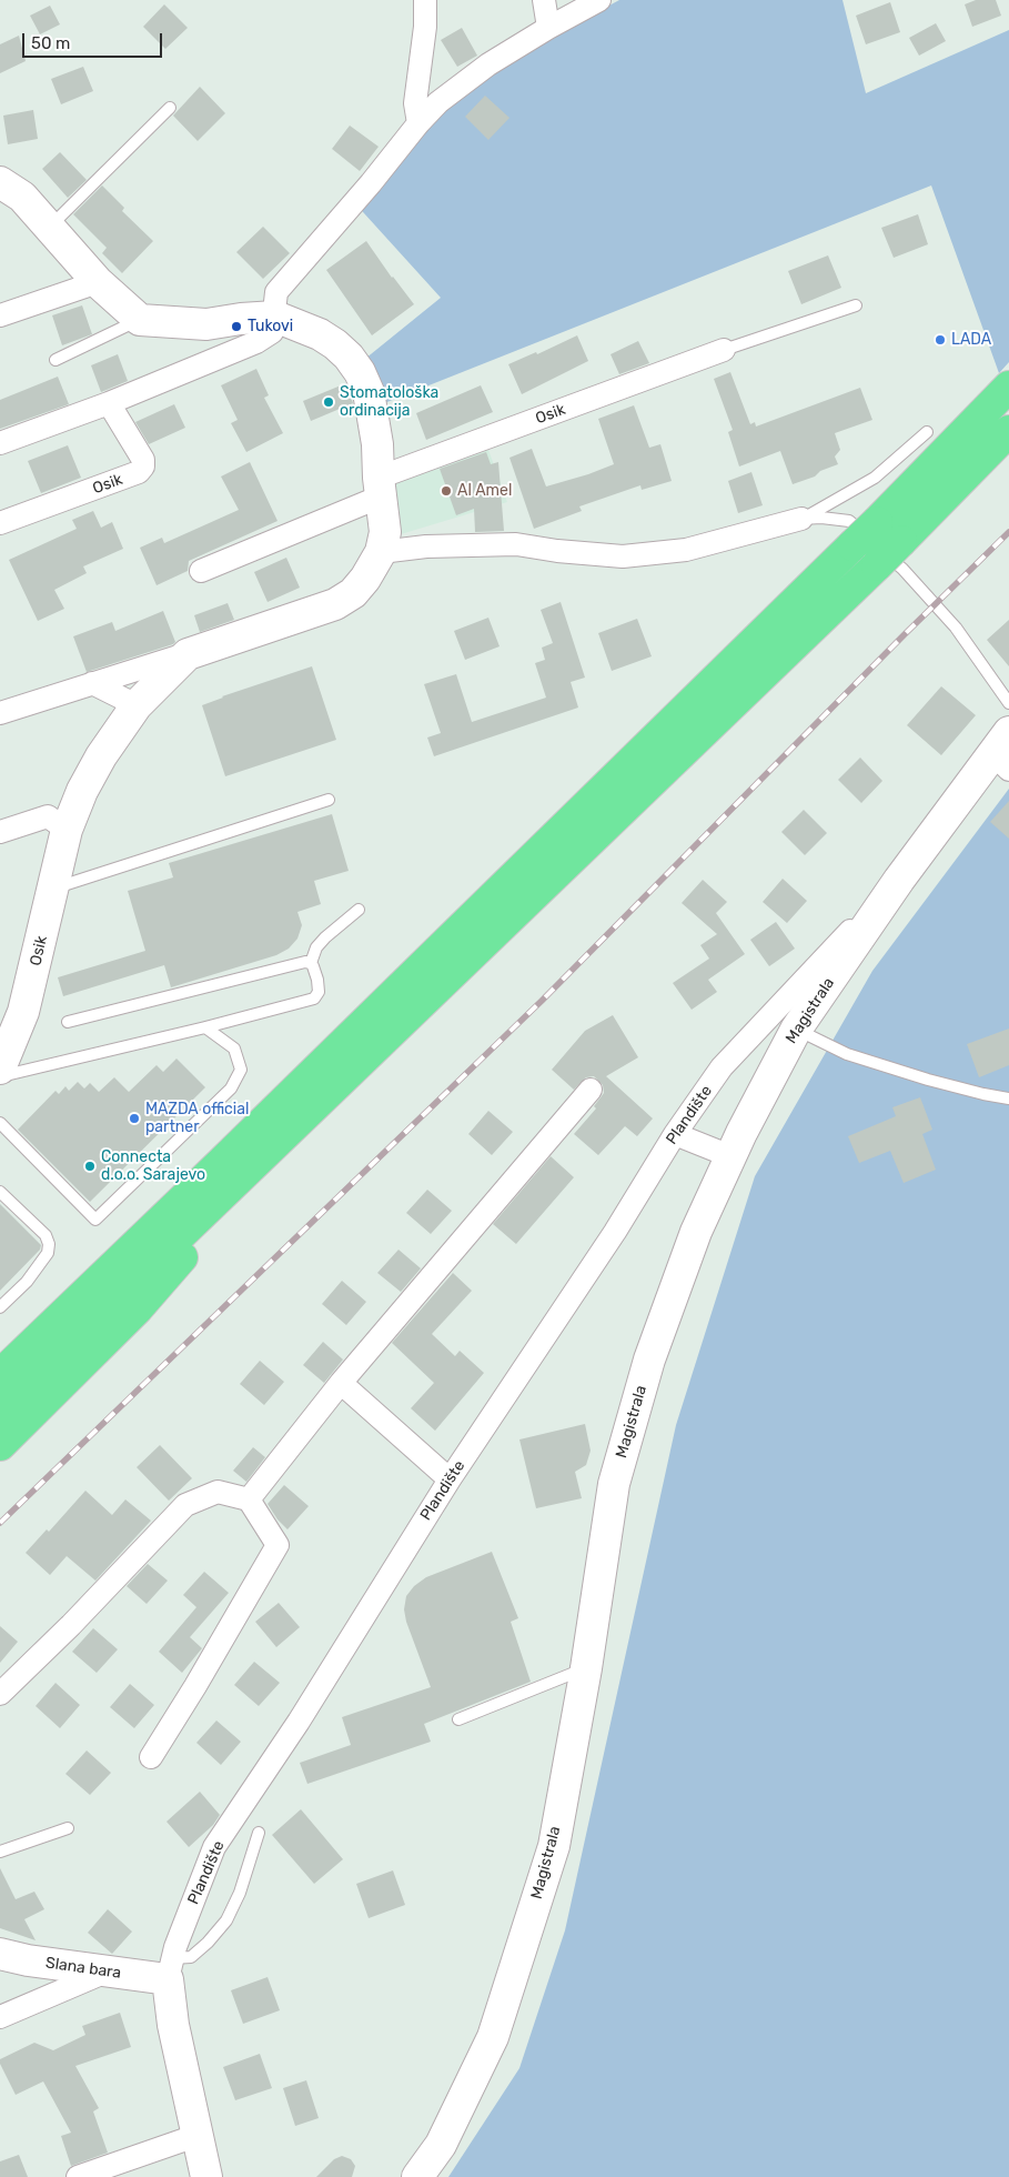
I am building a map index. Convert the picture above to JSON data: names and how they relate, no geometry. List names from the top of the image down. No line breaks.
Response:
{"streets":{"main road":["Osik","Magistrala","Plandište","Slana bara"]},"crossings":[["Magistrala","Plandište"],["Plandište","Slana bara"]],"places":["Tukovi","LADA","Stomatološka ordinacija","Al Amel","MAZDA official partner","Connecta d.o.o. Sarajevo"],"scale_bar":"50 m"}
